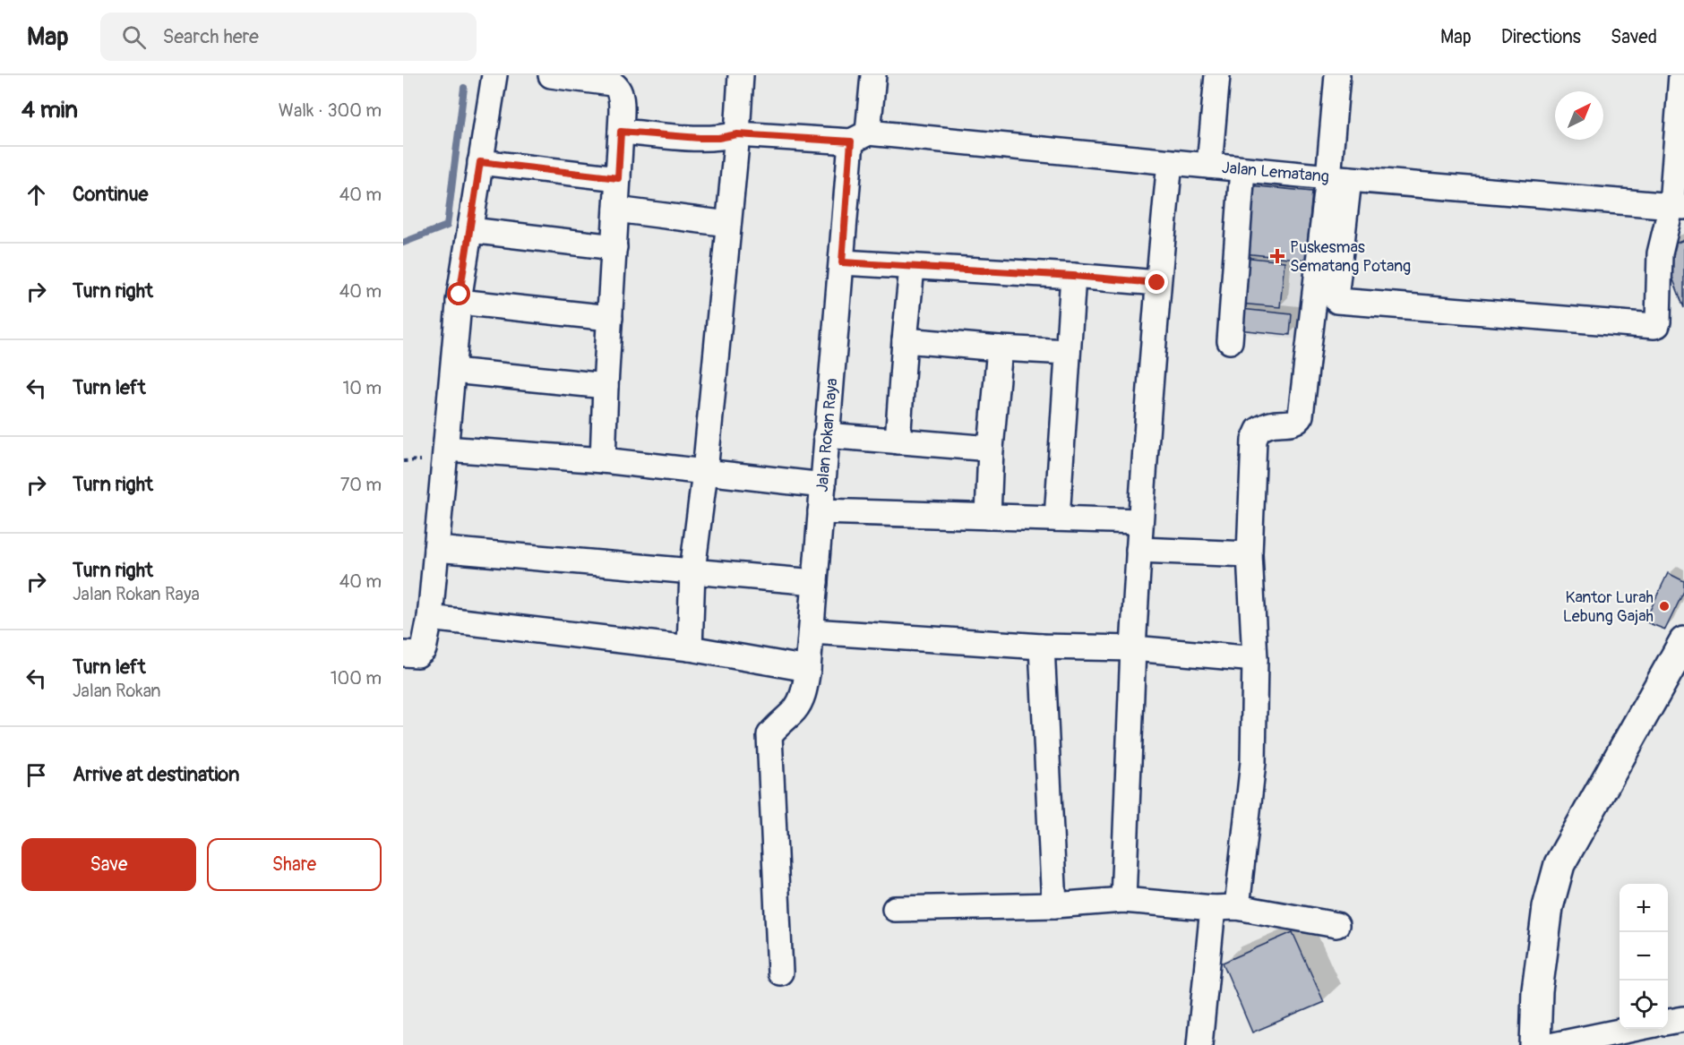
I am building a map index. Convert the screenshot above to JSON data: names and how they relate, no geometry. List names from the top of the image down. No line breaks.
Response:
{"streets":{"street":["Jalan Lematang","Jalan Rokan Raya"]},"crossings":[["Jalan Lematang","Jalan Rokan Raya"]],"places":{"health":["Puskesmas Sematang Potang"],"other":["Kantor Lurah Lebung Gajah"]},"north":"top right","page":{"header":"Map","search":"Search here","nav":["Map","Directions","Saved"],"heading":["4 min","Walk · 300 m"],"list":[["Continue","40 m"],["Turn right","40 m"],["Turn left","10 m"],["Turn right","70 m"],["Turn right","Jalan Rokan Raya","40 m"],["Turn left","Jalan Rokan","100 m"],"Arrive at destination"],"buttons":["Save","Share"],"map_buttons":["+","−"]}}
